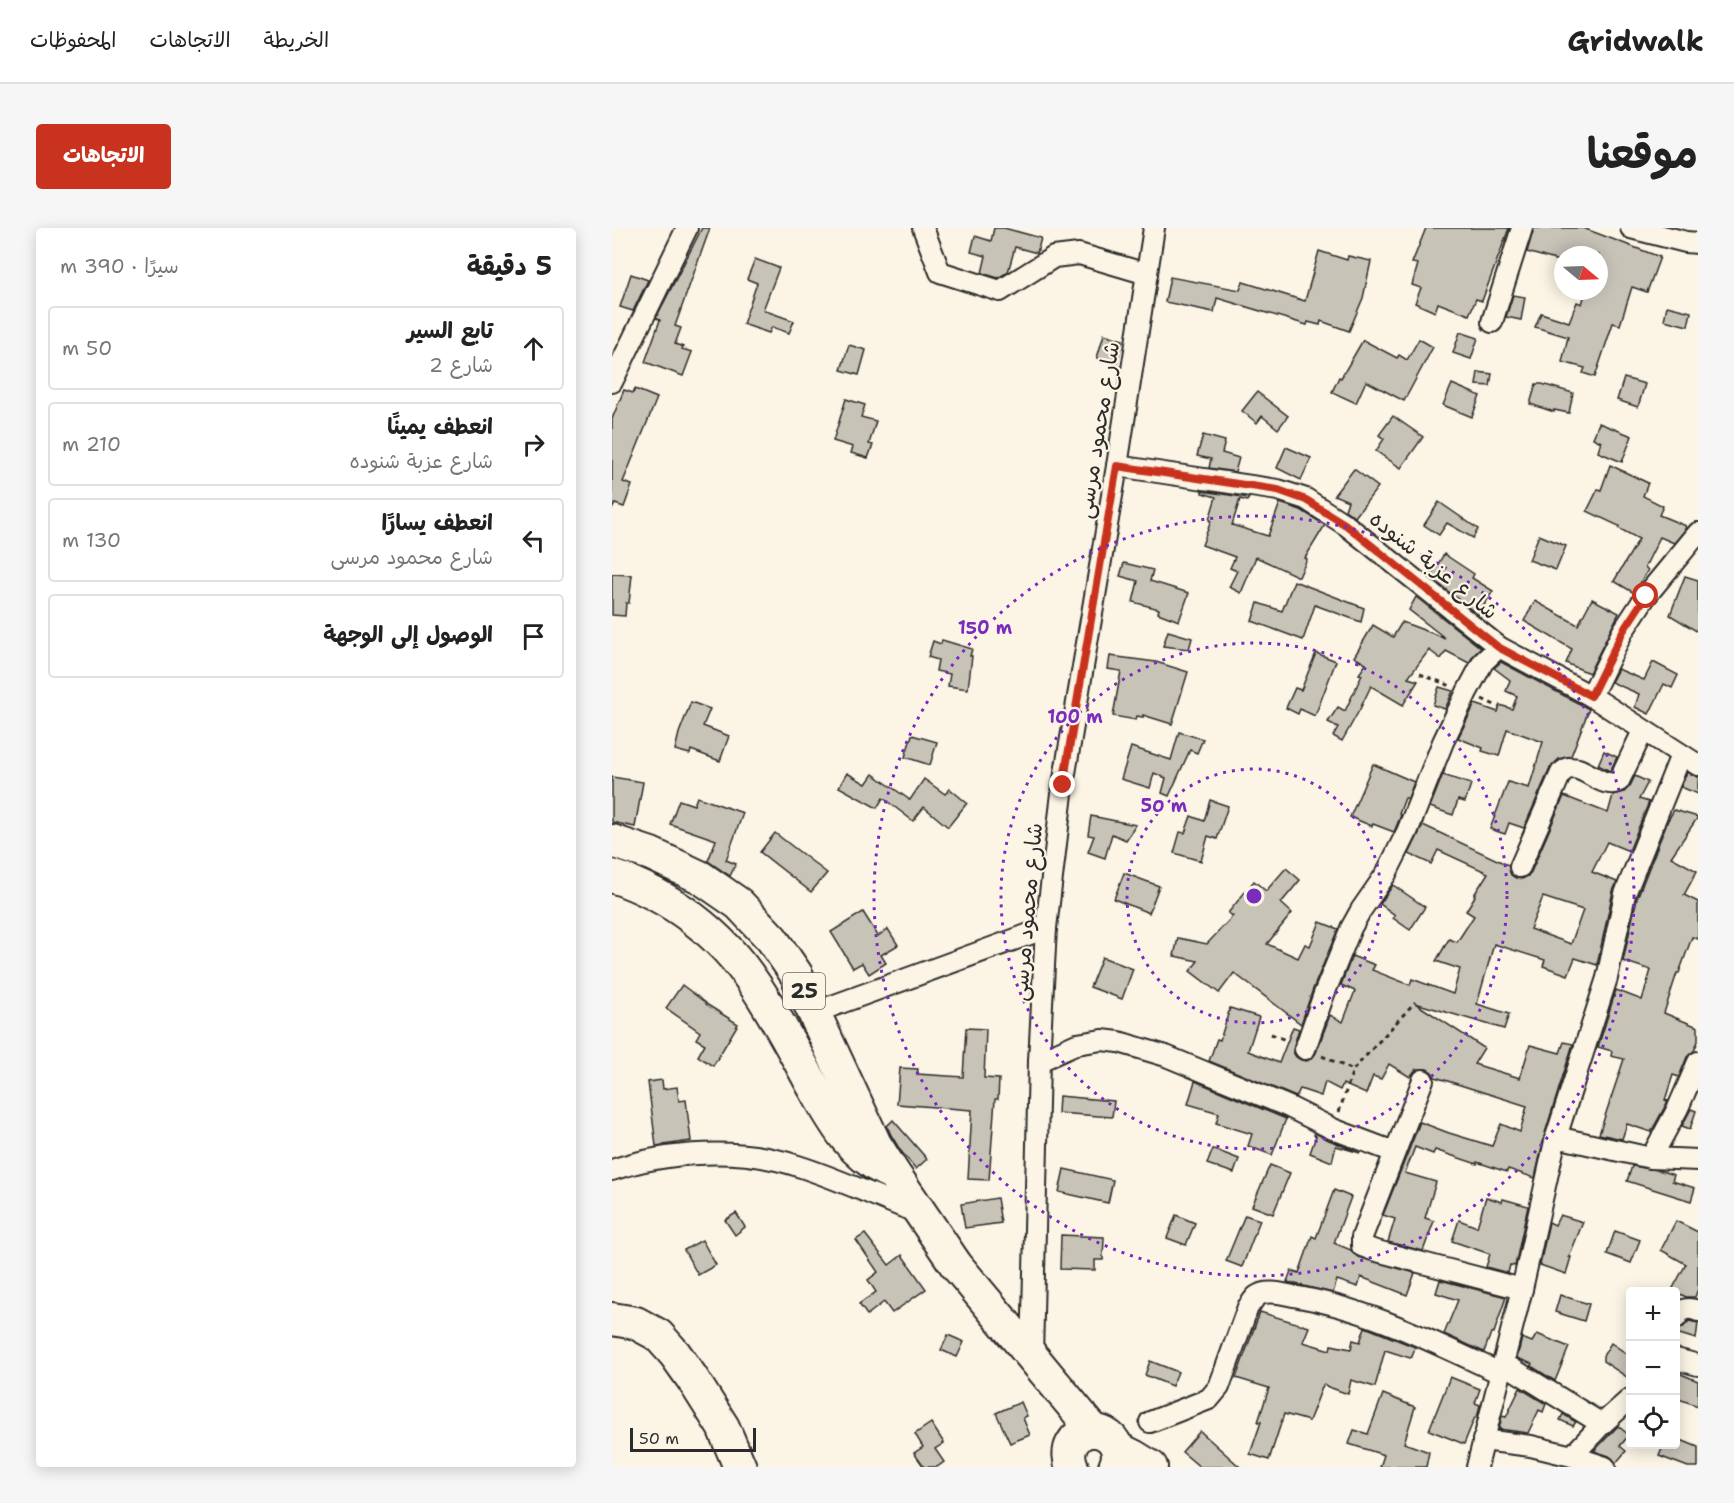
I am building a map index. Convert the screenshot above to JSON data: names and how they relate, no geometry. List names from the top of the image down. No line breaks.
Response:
{"streets":{"main road":["25"],"street":["شارع محمود مرسى","شارع عزبة شنوده"]},"crossings":[["شارع محمود مرسى","شارع عزبة شنوده"],["شارع محمود مرسى","25"]],"scale_bar":"50 m","north":"right","page":{"header":"Gridwalk","nav":["الخريطة","الاتجاهات","المحفوظات"],"title":"موقعنا","buttons":"الاتجاهات","heading":["5 دقيقة","سيرًا · 390 m"],"list":[["تابع السير","شارع 2","50 m"],["انعطف يمينًا","شارع عزبة شنوده","210 m"],["انعطف يسارًا","شارع محمود مرسى","130 m"],"الوصول إلى الوجهة"],"map_buttons":["+","−"],"scale":"50 m"},"rings":["150 m","100 m","50 m"]}
